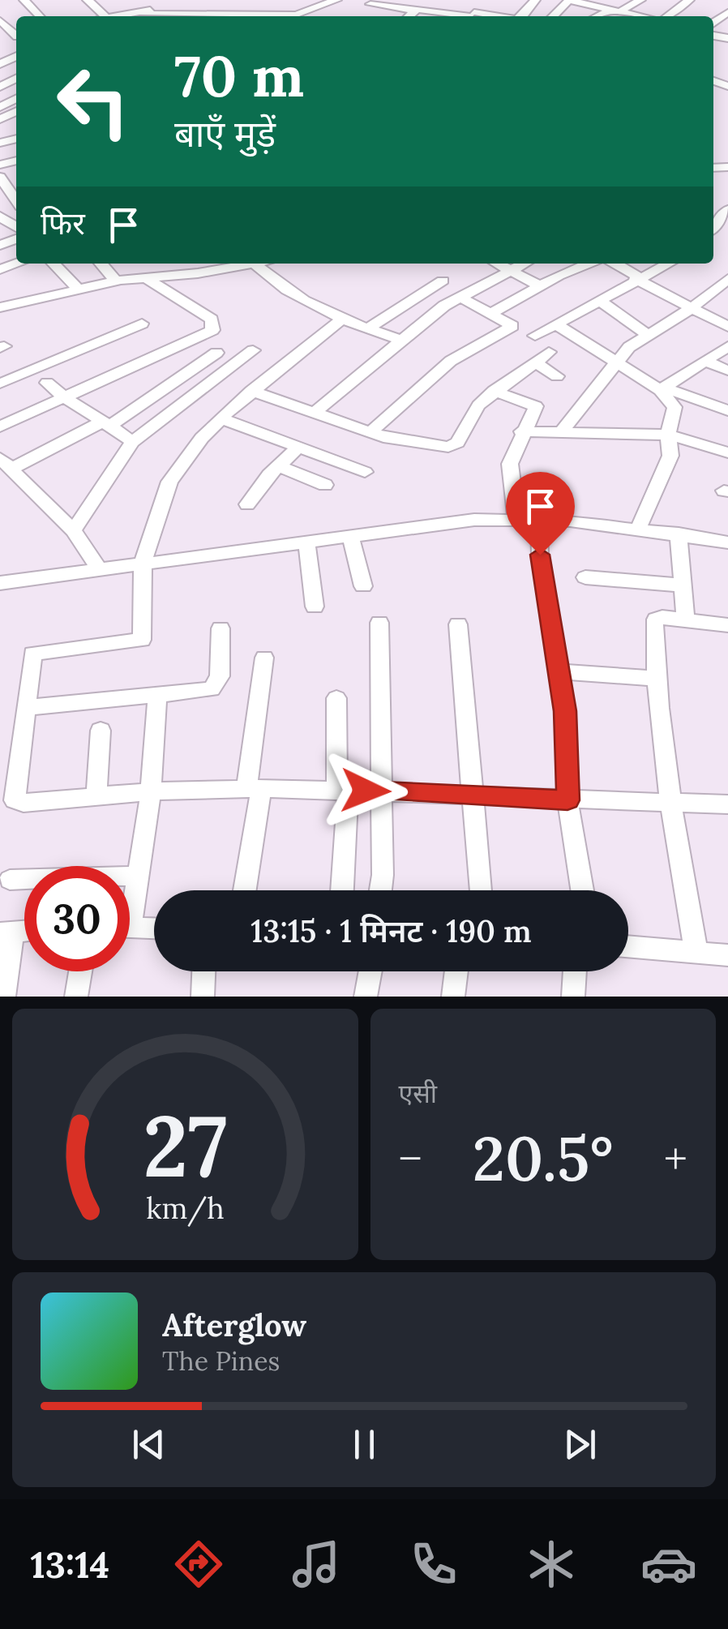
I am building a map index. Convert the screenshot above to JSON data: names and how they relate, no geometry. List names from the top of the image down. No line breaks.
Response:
{"page":{"turn":["70 m","बाएँ मुड़ें"],"then":"फिर","limit":"30","trip":"13:15 · 1 मिनट · 190 m","tile":"एसी","heat":["−","20.5°","+"],"song":["Afterglow","The Pines"],"tabs":"13:14","gauge":["27","km/h"]}}
